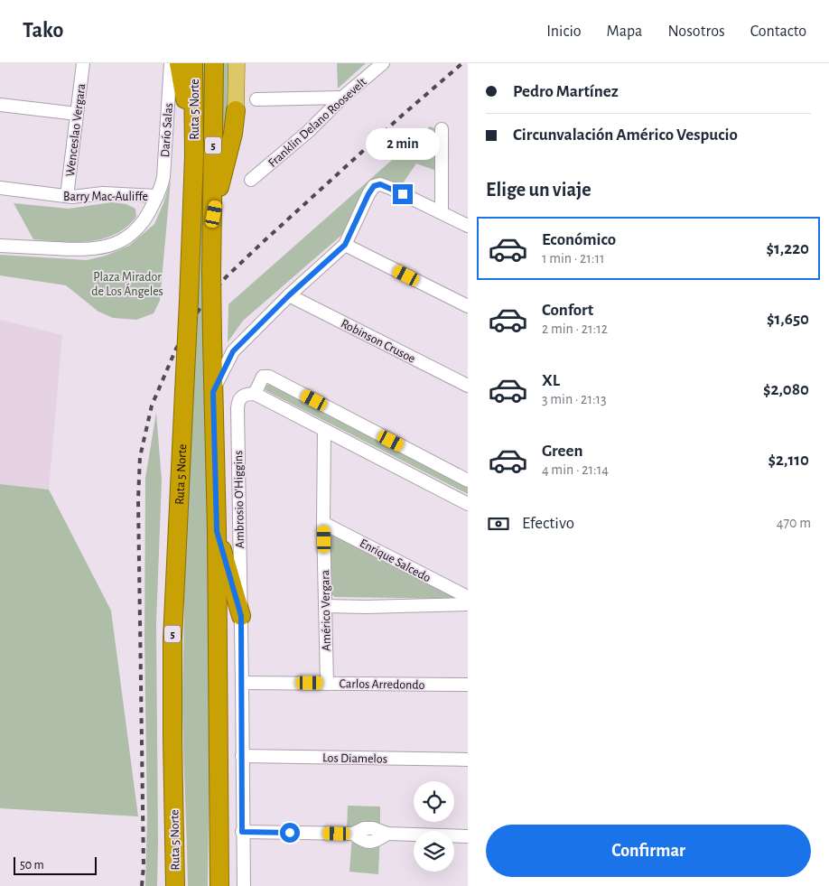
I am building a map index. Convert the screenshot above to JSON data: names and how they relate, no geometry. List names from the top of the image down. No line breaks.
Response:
{"streets":{"highway":["Ruta 5 Norte","5"],"street":["Franklin Delano Roosevelt","Wenceslao Vergara","Darío Salas","Barry Mac-Auliffe","Robinson Crusoe","Ambrosio O'Higgins","Enrique Salcedo","Américo Vergara","Carlos Arredondo","Los Diamelos"]},"crossings":[["Wenceslao Vergara","Barry Mac-Auliffe"],["Darío Salas","Barry Mac-Auliffe"],["Ambrosio O'Higgins","Carlos Arredondo"],["Ambrosio O'Higgins","Los Diamelos"],["Enrique Salcedo","Américo Vergara"],["Américo Vergara","Carlos Arredondo"]],"parks":["Plaza Mirador de Los Ángeles"],"scale_bar":"50 m","page":{"header":"Tako","nav":["Inicio","Mapa","Nosotros","Contacto"],"banner":["Pedro Martínez","Circunvalación Américo Vespucio"],"bubble":"2 min","heading":"Elige un viaje","list":[{"name":"Económico","note":"1 min · 21:11","value":"$1,220"},{"name":"Confort","note":"2 min · 21:12","value":"$1,650"},{"name":"XL","note":"3 min · 21:13","value":"$2,080"},{"name":"Green","note":"4 min · 21:14","value":"$2,110"}],"pay":["Efectivo","470 m"],"buttons":"Confirmar","scale":"50 m"}}
